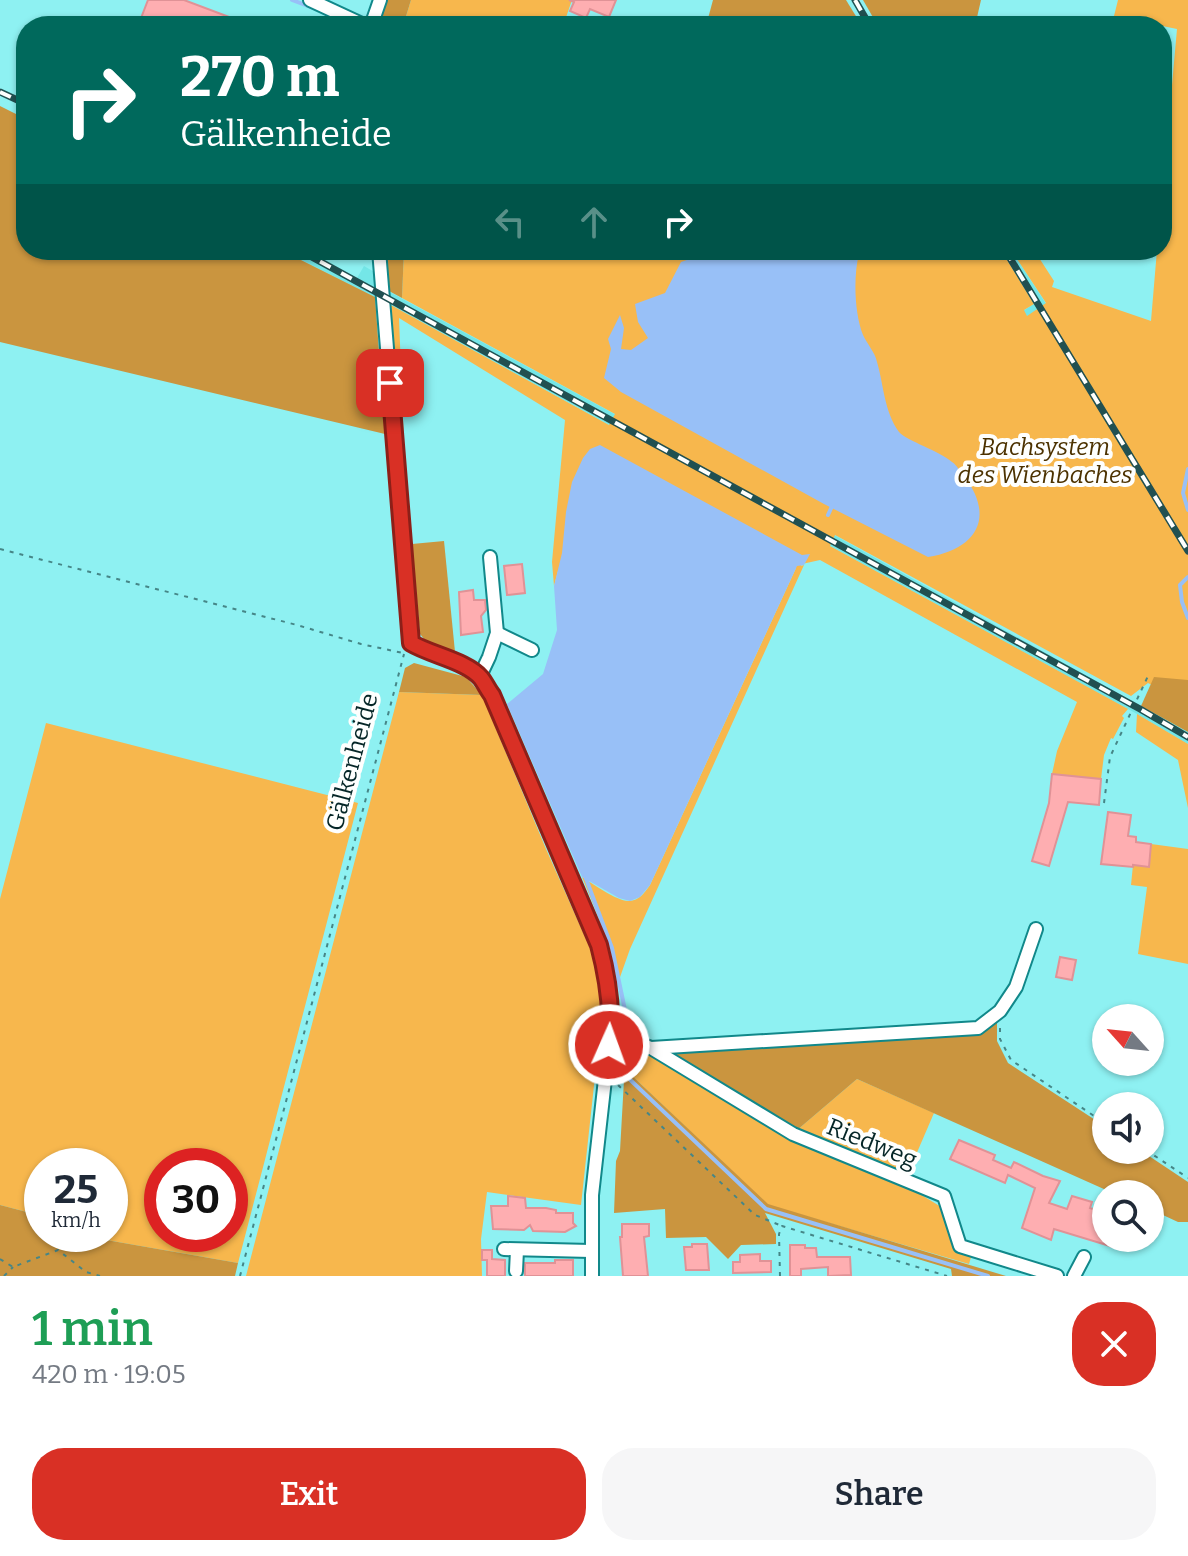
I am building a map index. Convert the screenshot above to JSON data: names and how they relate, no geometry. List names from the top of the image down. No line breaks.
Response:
{"streets":{"street":["Riedweg"],"path":["Gälkenheide"]},"parks":["Bachsystem des Wienbaches"],"north":"top left","page":{"turn":["270 m","Gälkenheide"],"speed":"25 km/h","limit":"30","heading":["1 min","420 m · 19:05"],"buttons":["Exit","Share"]}}
